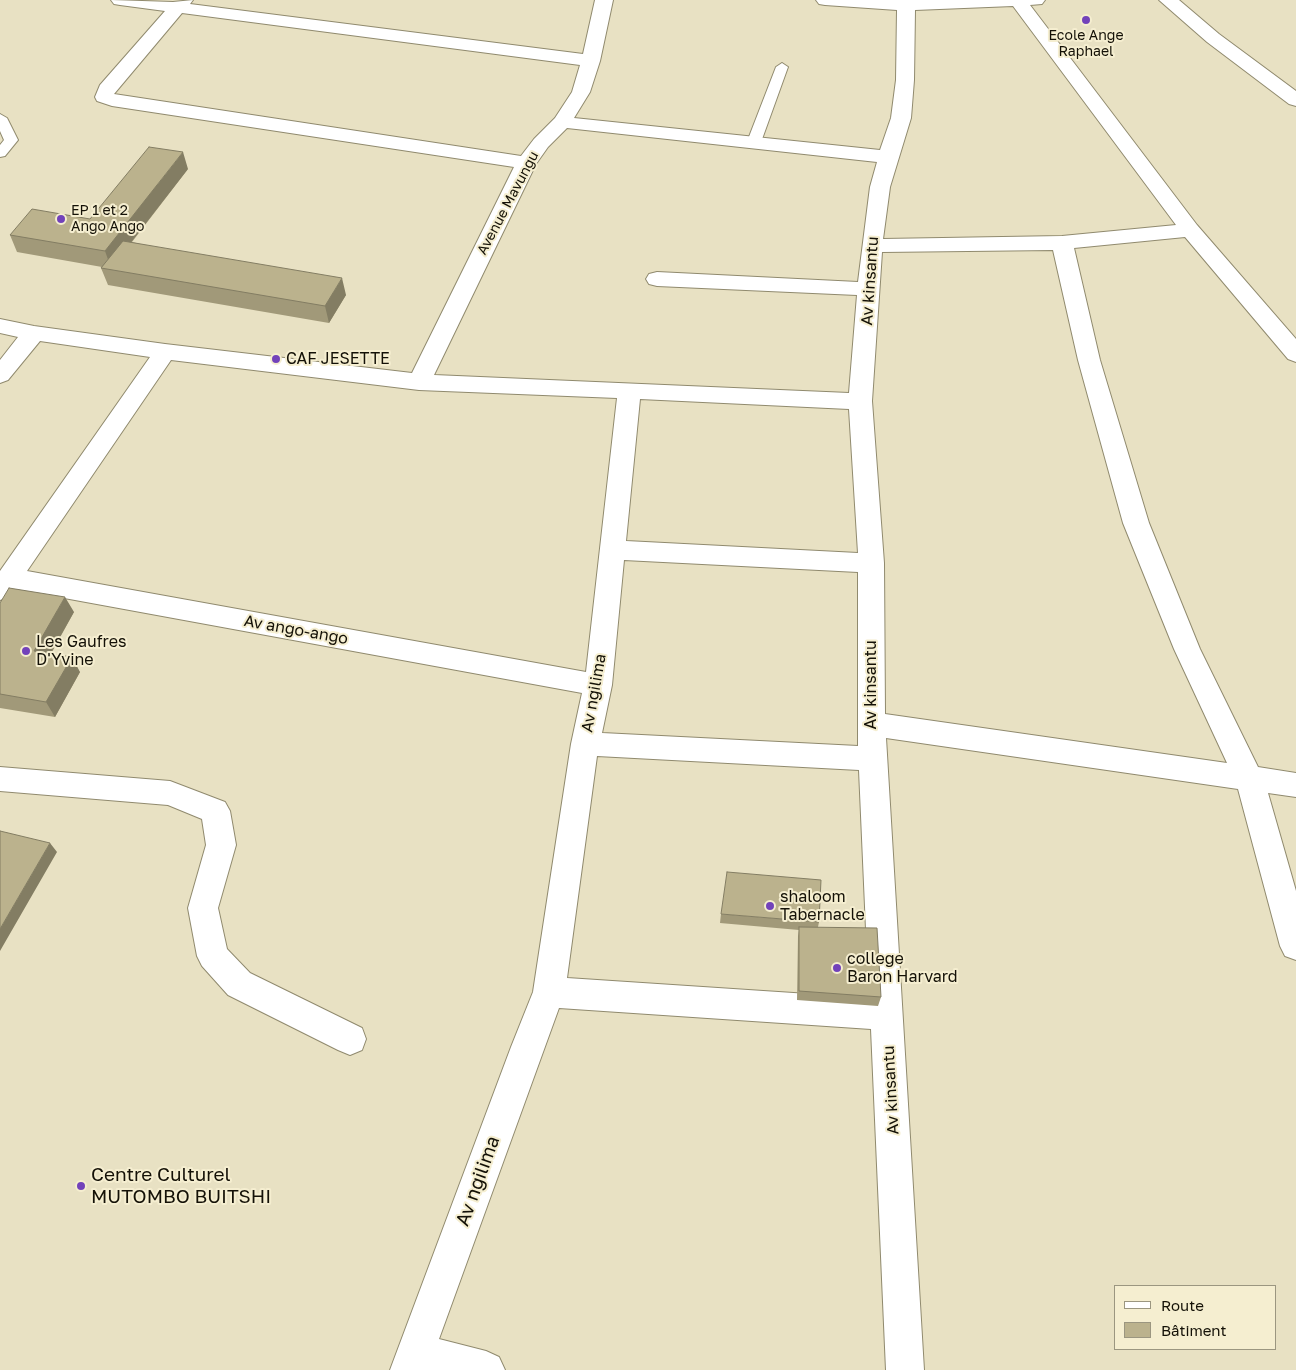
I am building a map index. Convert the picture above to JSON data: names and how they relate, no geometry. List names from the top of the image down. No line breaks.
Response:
{"streets":{"street":["Avenue Mavungu","Av kinsantu","Av ango-ango","Av ngilima"]},"crossings":[["Av ango-ango","Av ngilima"]],"places":["Ecole Ange Raphael","EP 1 et 2 Ango Ango","CAF JESETTE","Les Gaufres D'Yvine","shaloom Tabernacle","college Baron Harvard","Centre Culturel MUTOMBO BUITSHI"],"legend":["Route","Bâtiment"]}
